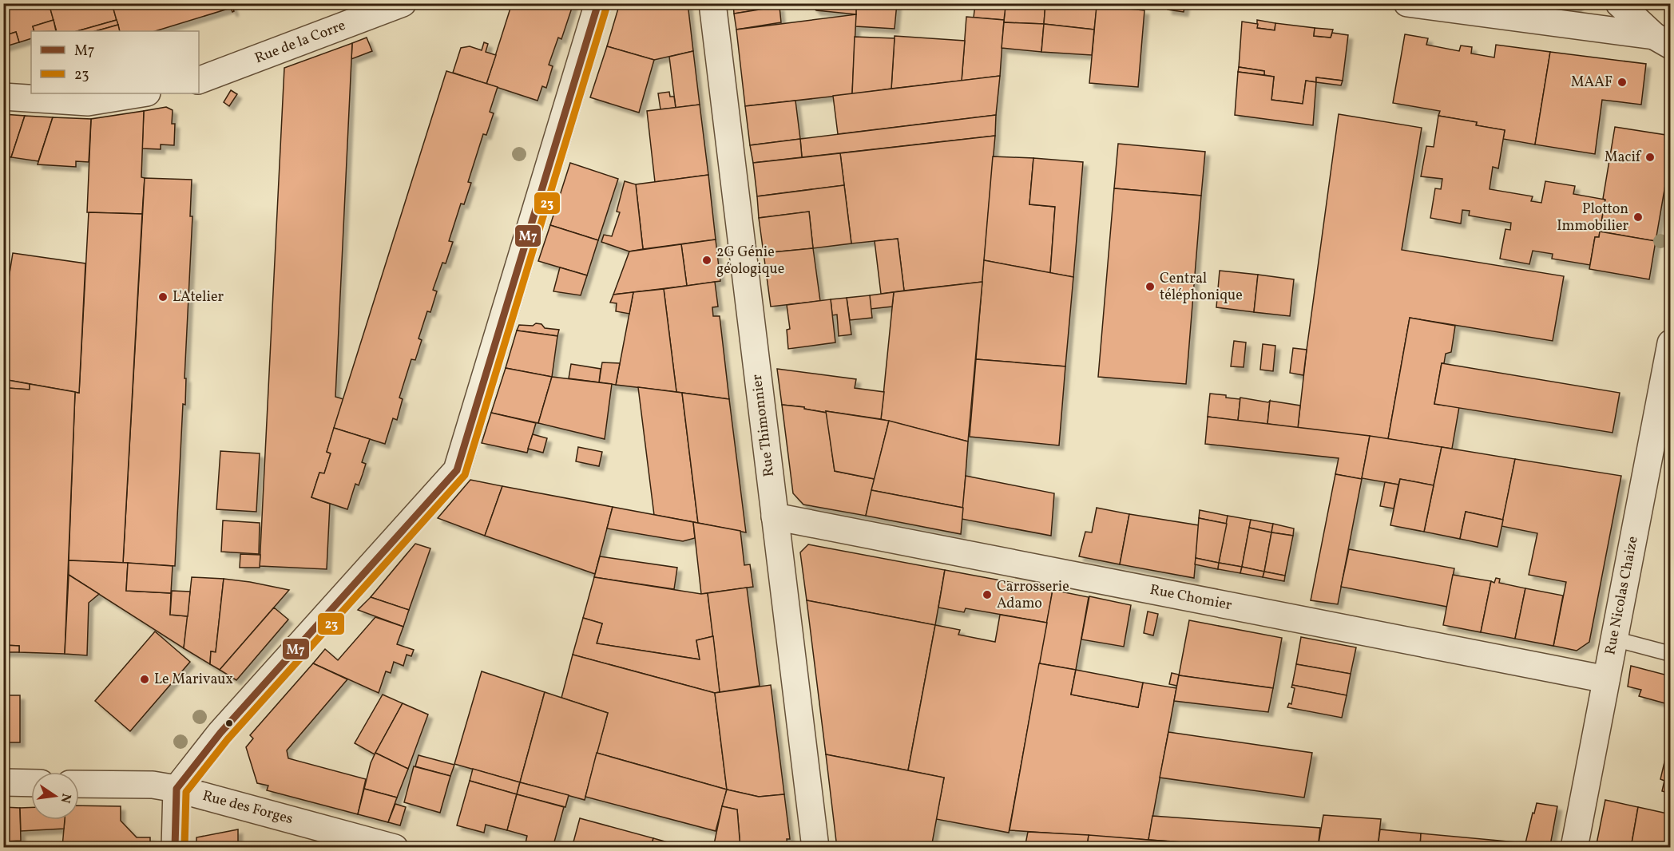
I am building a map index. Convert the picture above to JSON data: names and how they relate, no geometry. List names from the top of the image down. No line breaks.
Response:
{"streets":{"street":["Rue de la Corre","Rue Thimonnier","Rue Nicolas Chaize","Rue Chomier","Rue des Forges"]},"crossings":[["Rue Thimonnier","Rue Chomier"],["Rue Nicolas Chaize","Rue Chomier"]],"places":["MAAF","Macif","Plotton Immobilier","2G Génie géologique","Central téléphonique","L'Atelier","Carrosserie Adamo","Le Marivaux"],"lines":["transit line M7","transit line 23"],"legend":["M7","23"],"north":"right"}
